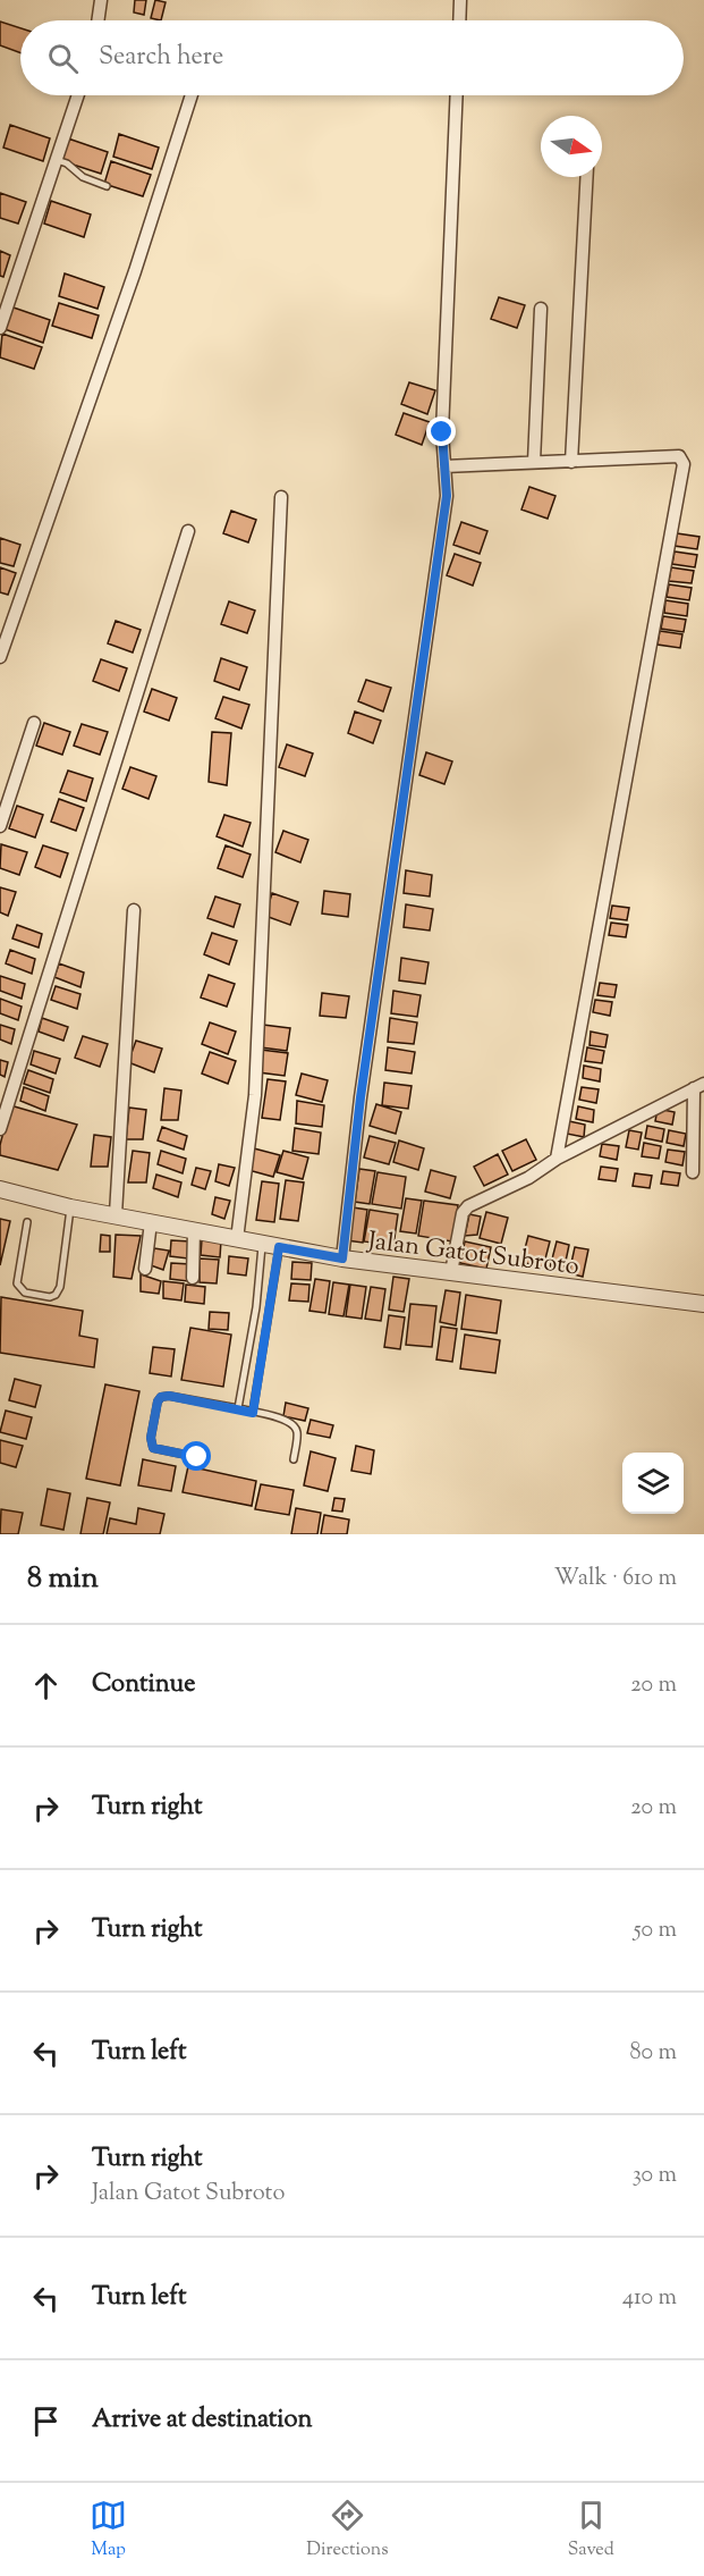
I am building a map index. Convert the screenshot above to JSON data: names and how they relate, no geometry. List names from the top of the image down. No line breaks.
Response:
{"streets":{"street":["Jalan Gatot Subroto"]},"north":"right","page":{"search":"Search here","heading":["8 min","Walk · 610 m"],"list":[["Continue","20 m"],["Turn right","20 m"],["Turn right","50 m"],["Turn left","80 m"],["Turn right","Jalan Gatot Subroto","30 m"],["Turn left","410 m"],"Arrive at destination"],"nav":["Map","Directions","Saved"]}}
